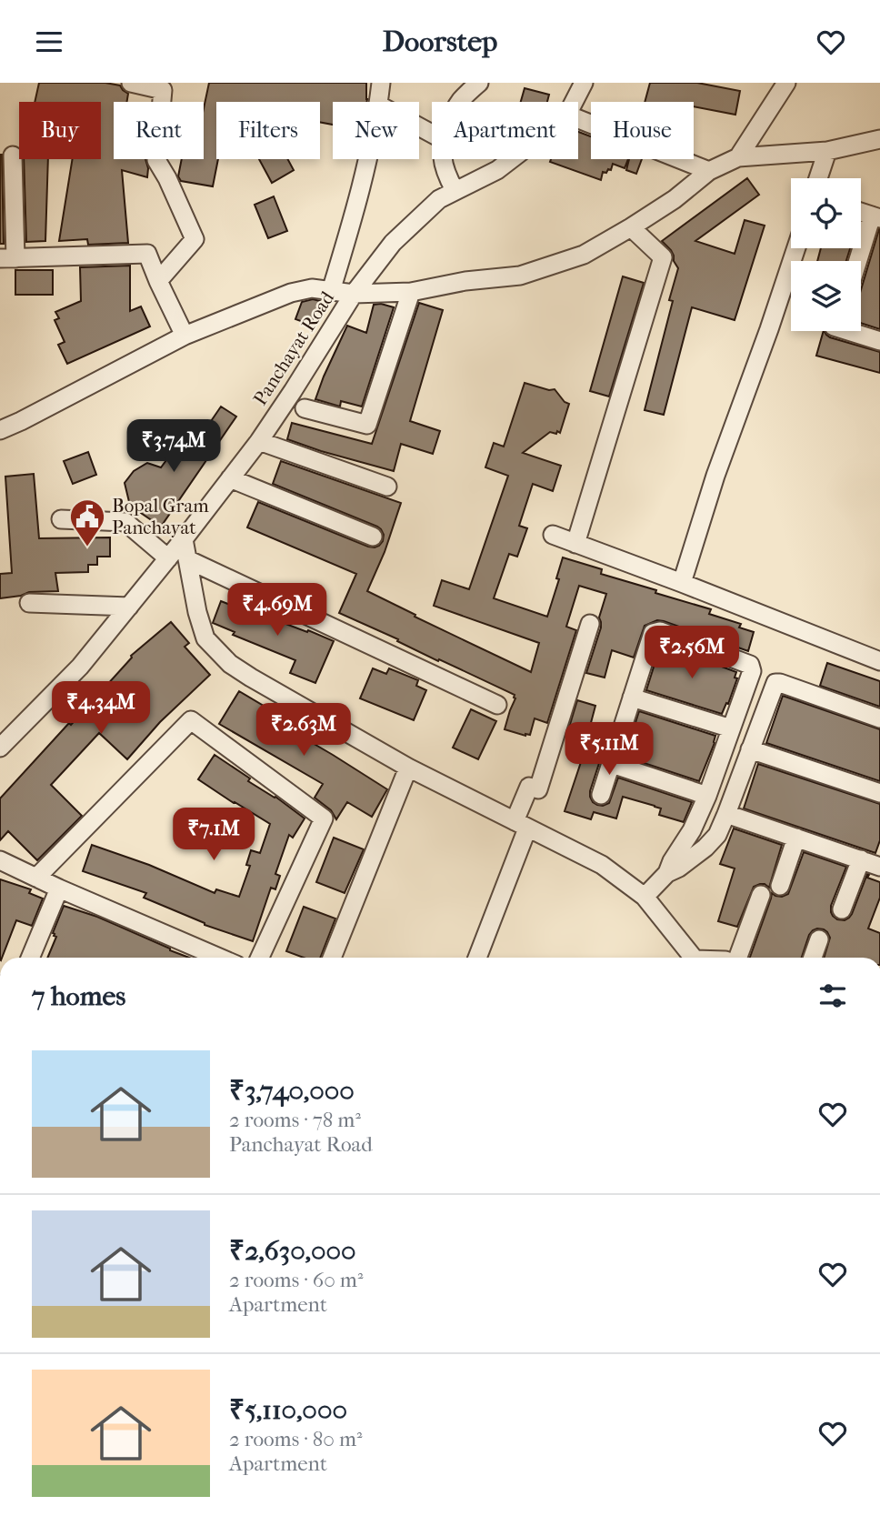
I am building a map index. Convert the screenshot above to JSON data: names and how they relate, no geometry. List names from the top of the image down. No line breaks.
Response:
{"streets":{"street":["Panchayat Road"]},"places":{"public building":["Bopal Gram Panchayat"]},"page":{"header":"Doorstep","chip":["Buy","Rent","Filters","New","Apartment","House"],"price":["₹3.74M","₹4.69M","₹2.56M","₹4.34M","₹2.63M","₹5.11M","₹7.1M"],"heading":"7 homes","list":[{"name":"₹3,740,000","note":"2 rooms · 78 m² · Panchayat Road"},{"name":"₹2,630,000","note":"2 rooms · 60 m² · Apartment"},{"name":"₹5,110,000","note":"2 rooms · 80 m² · Apartment"}]}}
